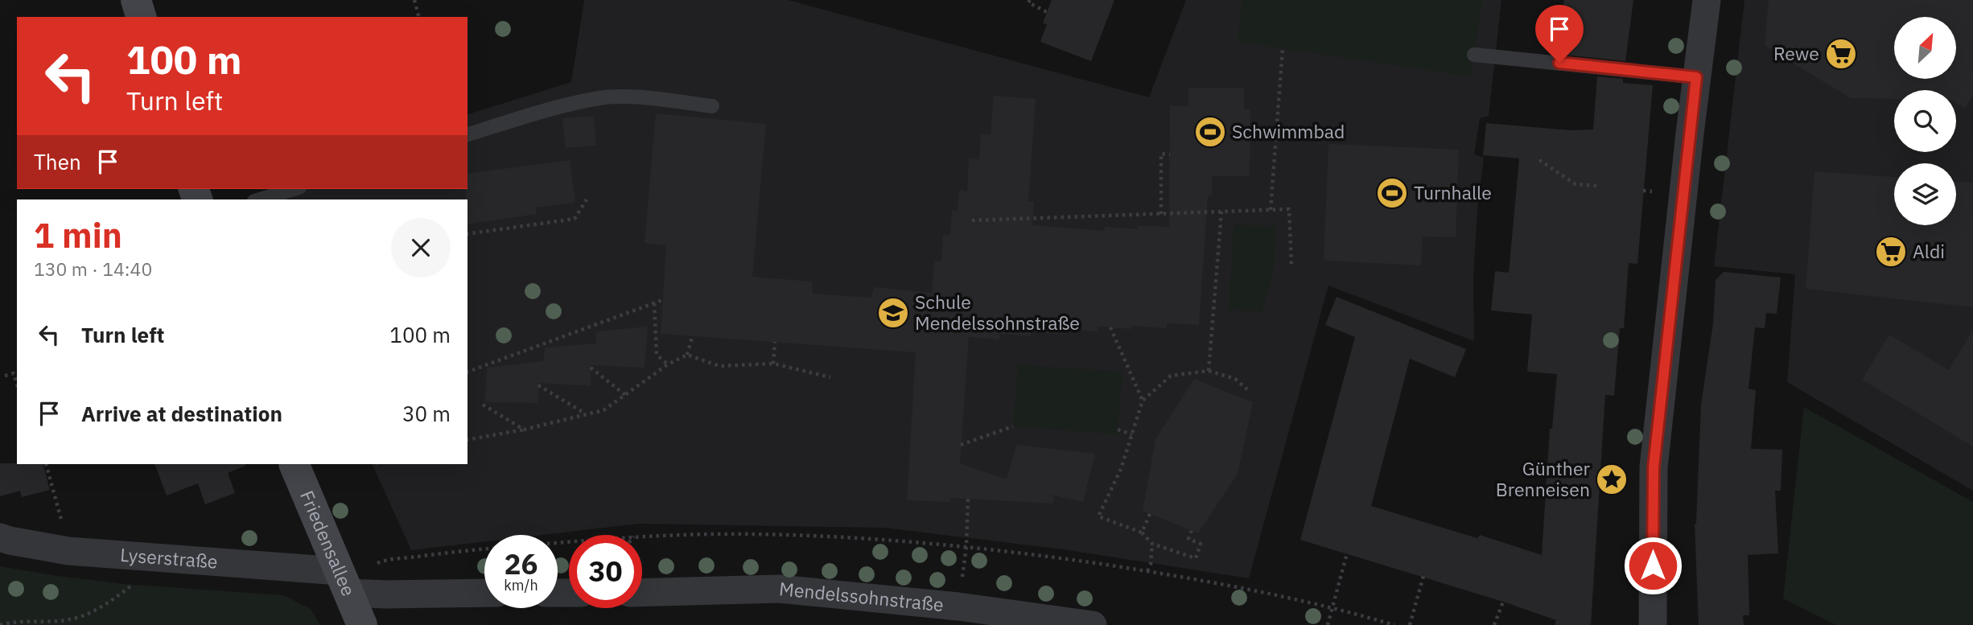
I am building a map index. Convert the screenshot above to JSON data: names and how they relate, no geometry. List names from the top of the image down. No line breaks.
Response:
{"streets":{"street":["Friedensallee","Lyserstraße","Mendelssohnstraße"]},"crossings":[["Friedensallee","Lyserstraße"]],"places":{"supermarket":["Rewe","Aldi"],"sports":["Schwimmbad","Turnhalle"],"school or university":["Schule Mendelssohnstraße"],"place":["Günther Brenneisen"]},"north":"top right","page":{"turn":["100 m","Turn left"],"then":"Then","heading":["1 min","130 m · 14:40"],"list":[{"name":"Turn left","value":"100 m"},{"name":"Arrive at destination","value":"30 m"}],"speed":"26 km/h","limit":"30"}}
